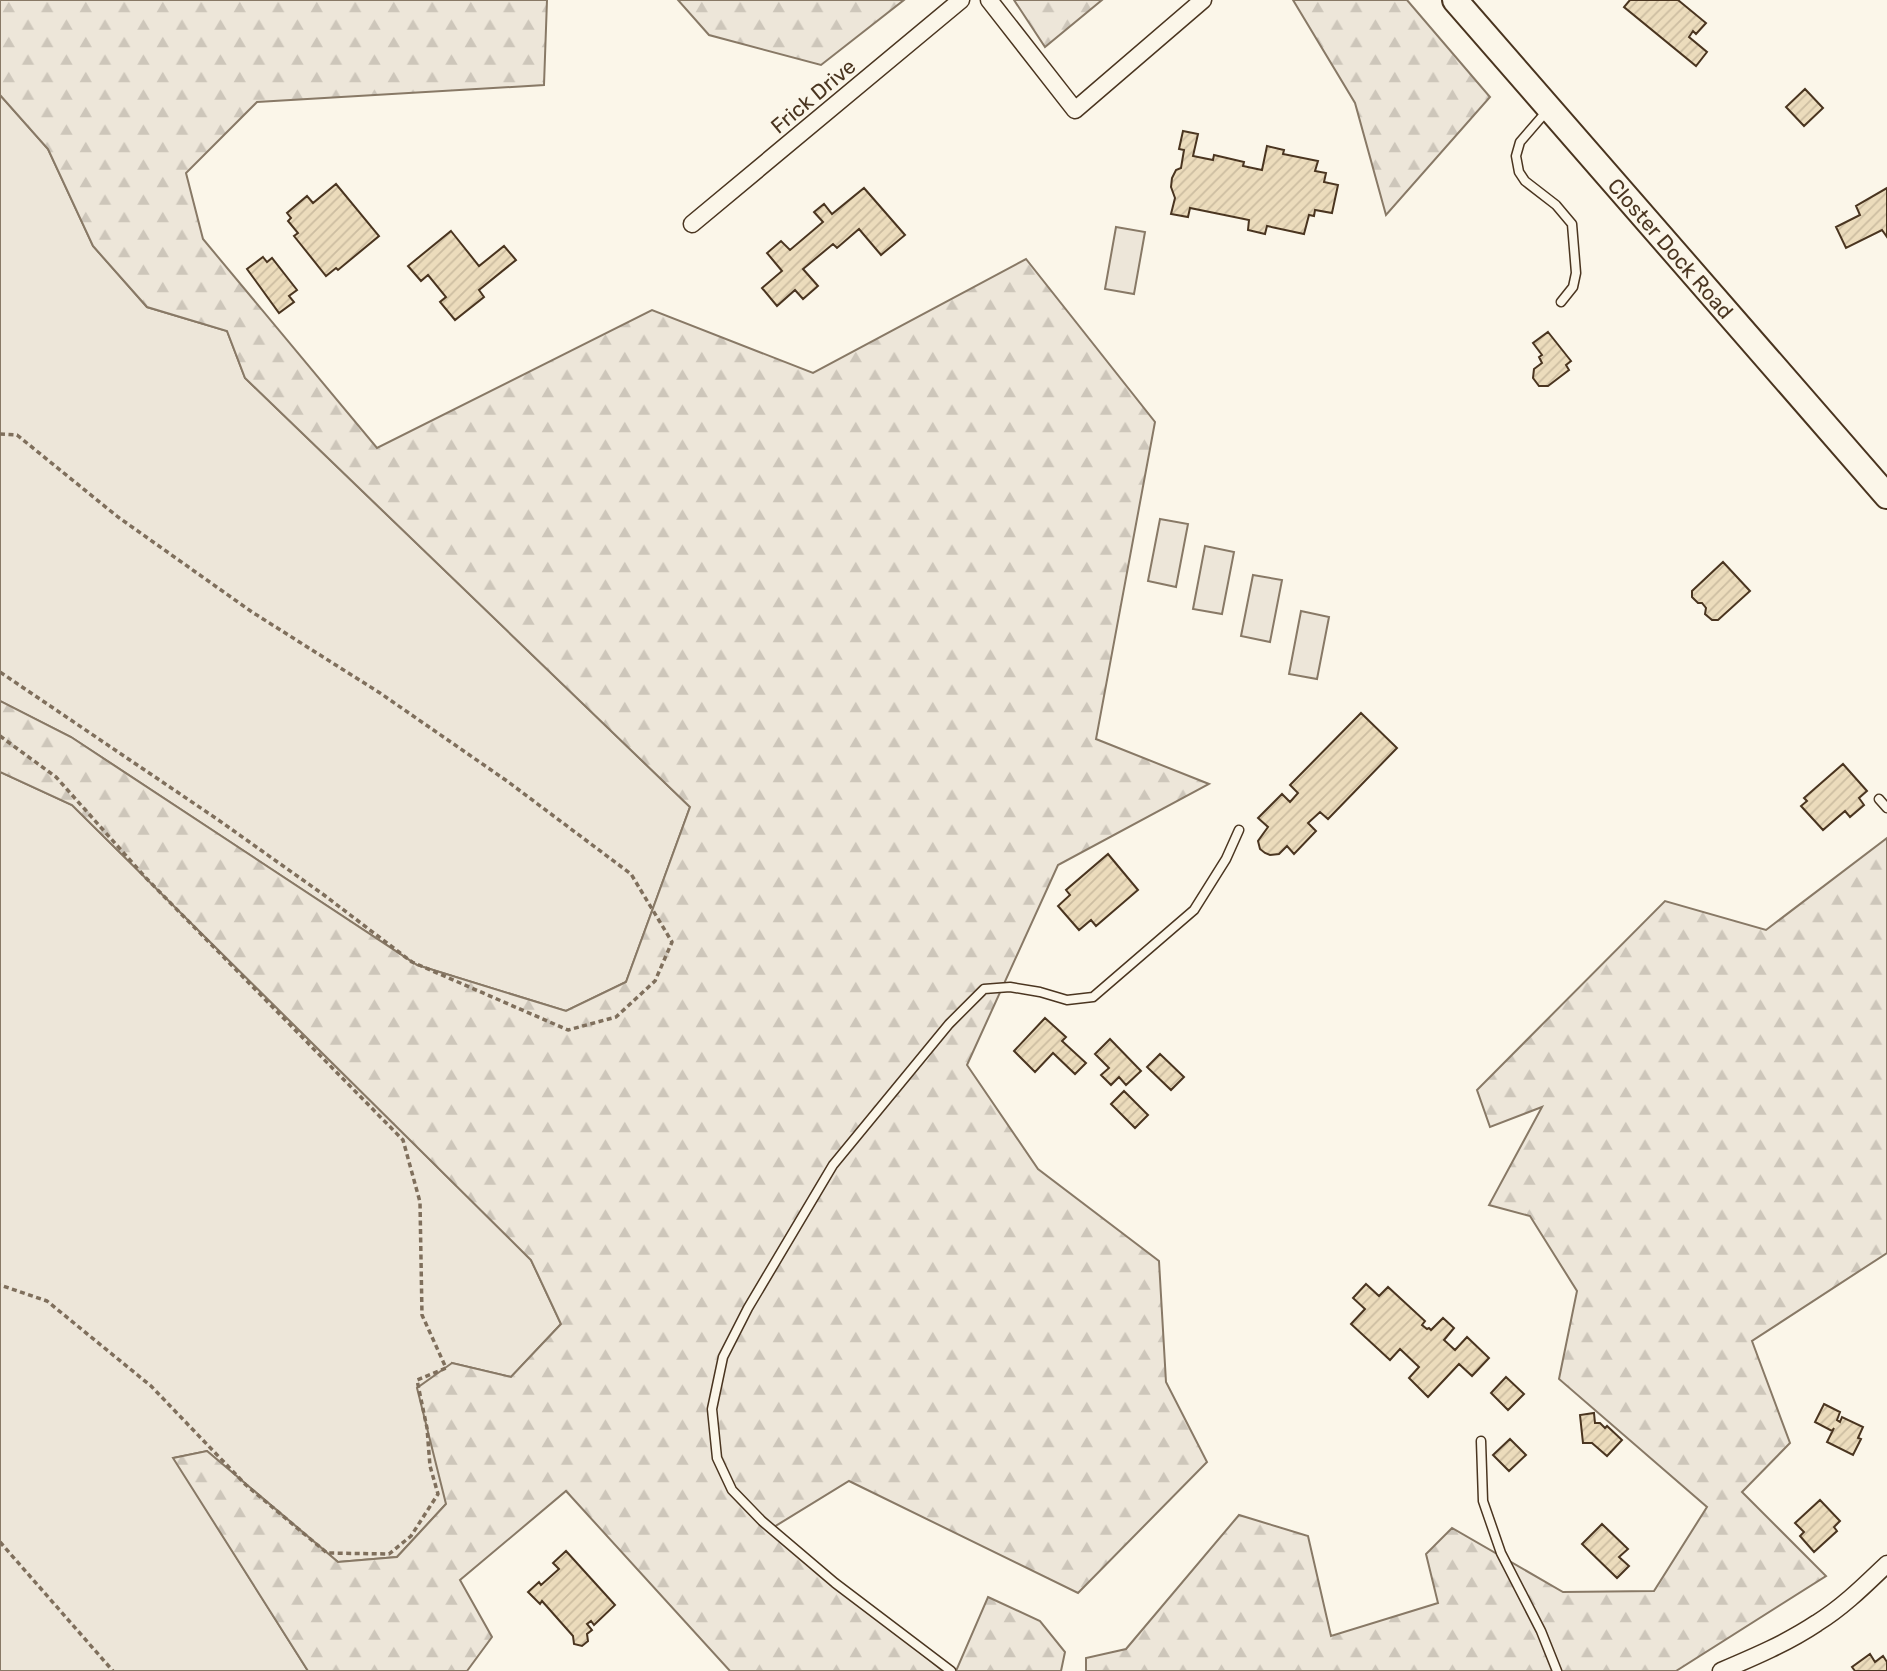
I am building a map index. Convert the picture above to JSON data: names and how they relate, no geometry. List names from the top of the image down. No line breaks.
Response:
{"streets":{"main road":["Closter Dock Road"],"street":["Frick Drive"]}}
